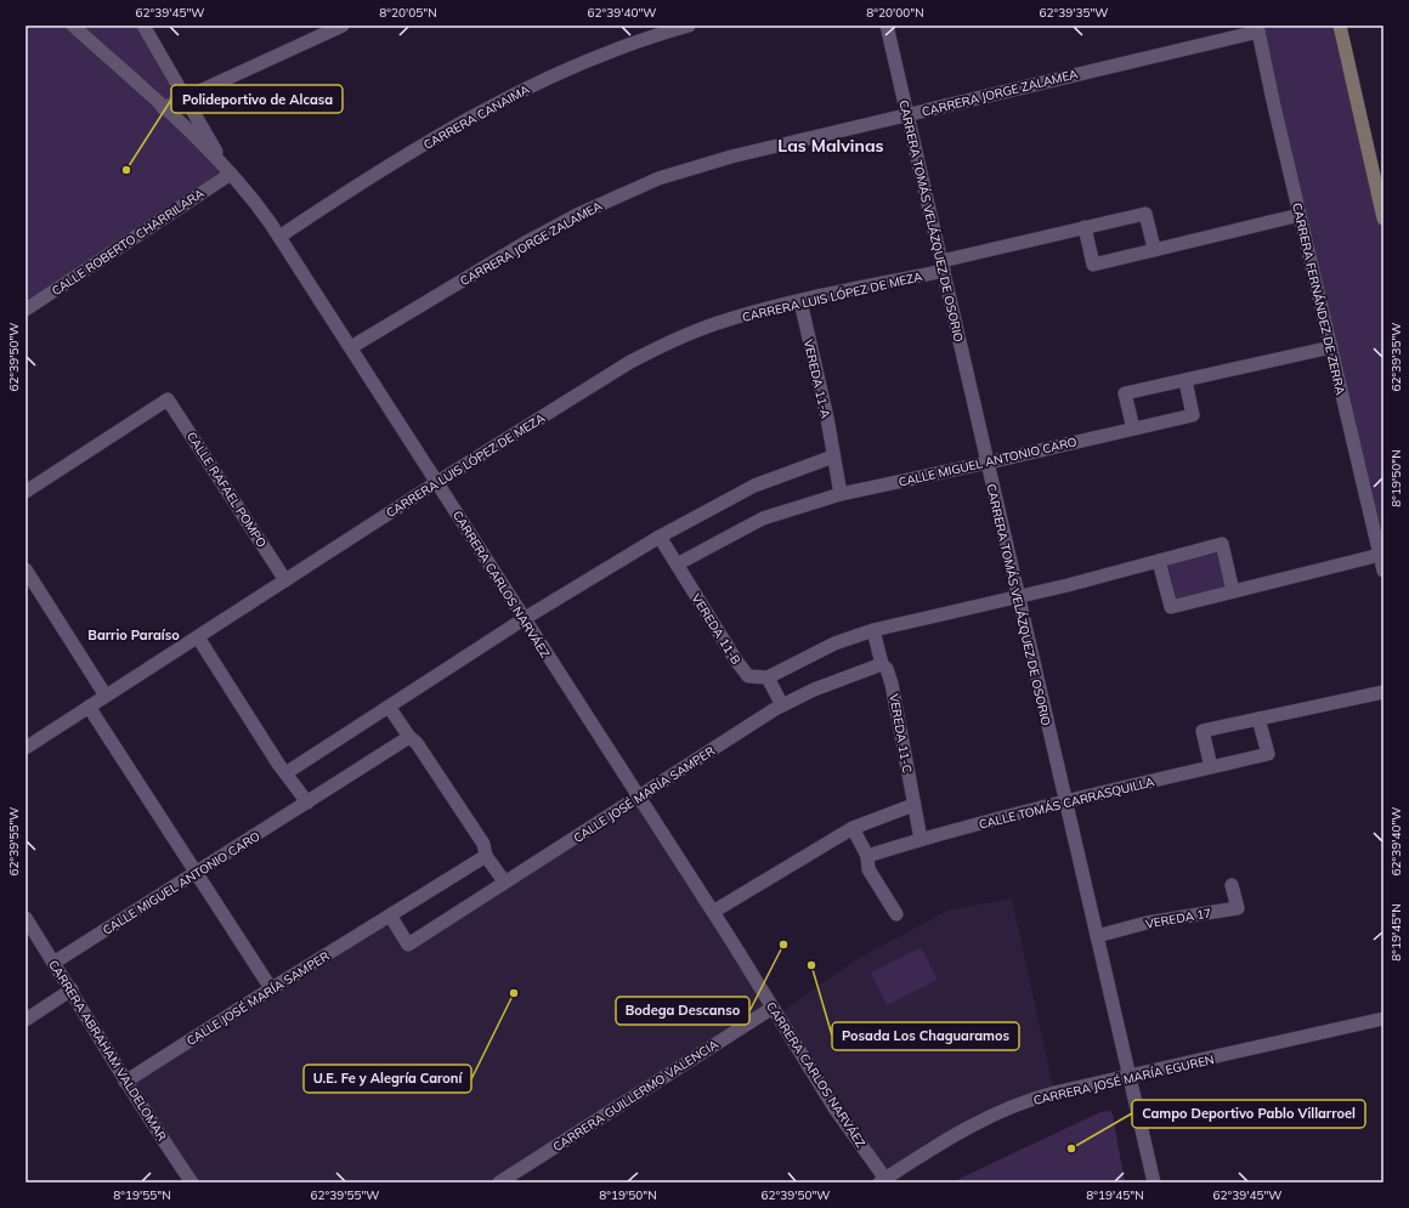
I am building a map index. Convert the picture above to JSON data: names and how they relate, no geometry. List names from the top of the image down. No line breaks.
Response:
{"streets":{"street":["CARRERA JORGE ZALAMEA","CARRERA CANAIMA","CARRERA TOMÁS VELÁZQUEZ DE OSORIO","CALLE ROBERTO CHARRILARA","CARRERA LUIS LÓPEZ DE MEZA","CARRERA FERNÁNDEZ DE ZERRA","VEREDA 11-A","CALLE MIGUEL ANTONIO CARO","CALLE RAFAEL POMPO","CARRERA CARLOS NARVÁEZ","VEREDA 11-B","VEREDA 11-C","CALLE JOSÉ MARÍA SAMPER","CALLE TOMÁS CARRASQUILLA","VEREDA 17","CARRERA ABRAHAM VALDELOMAR","CARRERA JOSÉ MARÍA EGUREN","CARRERA GUILLERMO VALENCIA"]},"crossings":[["CARRERA JORGE ZALAMEA","CARRERA TOMÁS VELÁZQUEZ DE OSORIO"],["CARRERA JORGE ZALAMEA","CARRERA FERNÁNDEZ DE ZERRA"],["CARRERA JORGE ZALAMEA","CARRERA CARLOS NARVÁEZ"],["CARRERA CANAIMA","CARRERA CARLOS NARVÁEZ"],["CARRERA TOMÁS VELÁZQUEZ DE OSORIO","CARRERA LUIS LÓPEZ DE MEZA"],["CARRERA TOMÁS VELÁZQUEZ DE OSORIO","CALLE MIGUEL ANTONIO CARO"],["CARRERA TOMÁS VELÁZQUEZ DE OSORIO","CALLE TOMÁS CARRASQUILLA"],["CARRERA TOMÁS VELÁZQUEZ DE OSORIO","VEREDA 17"],["CARRERA TOMÁS VELÁZQUEZ DE OSORIO","CARRERA JOSÉ MARÍA EGUREN"],["CALLE ROBERTO CHARRILARA","CARRERA CARLOS NARVÁEZ"],["CARRERA LUIS LÓPEZ DE MEZA","VEREDA 11-A"],["CARRERA LUIS LÓPEZ DE MEZA","CALLE RAFAEL POMPO"],["CARRERA LUIS LÓPEZ DE MEZA","CARRERA CARLOS NARVÁEZ"],["CALLE MIGUEL ANTONIO CARO","VEREDA 11-B"],["CALLE MIGUEL ANTONIO CARO","CARRERA ABRAHAM VALDELOMAR"],["CARRERA CARLOS NARVÁEZ","CALLE JOSÉ MARÍA SAMPER"],["CARRERA CARLOS NARVÁEZ","CARRERA JOSÉ MARÍA EGUREN"],["CARRERA CARLOS NARVÁEZ","CARRERA GUILLERMO VALENCIA"],["VEREDA 11-C","CALLE JOSÉ MARÍA SAMPER"],["CALLE JOSÉ MARÍA SAMPER","CARRERA ABRAHAM VALDELOMAR"]],"districts":["Las Malvinas","Barrio Paraíso"],"places":["Polideportivo de Alcasa","Bodega Descanso","Posada Los Chaguaramos","U.E. Fe y Alegría Caroní","Campo Deportivo Pablo Villarroel"],"coordinates":["62°39'45\"W","8°20'05\"N","62°39'40\"W","8°20'00\"N","62°39'35\"W","62°39'50\"W","8°19'50\"N","62°39'55\"W","8°19'45\"N","8°19'55\"N"]}
